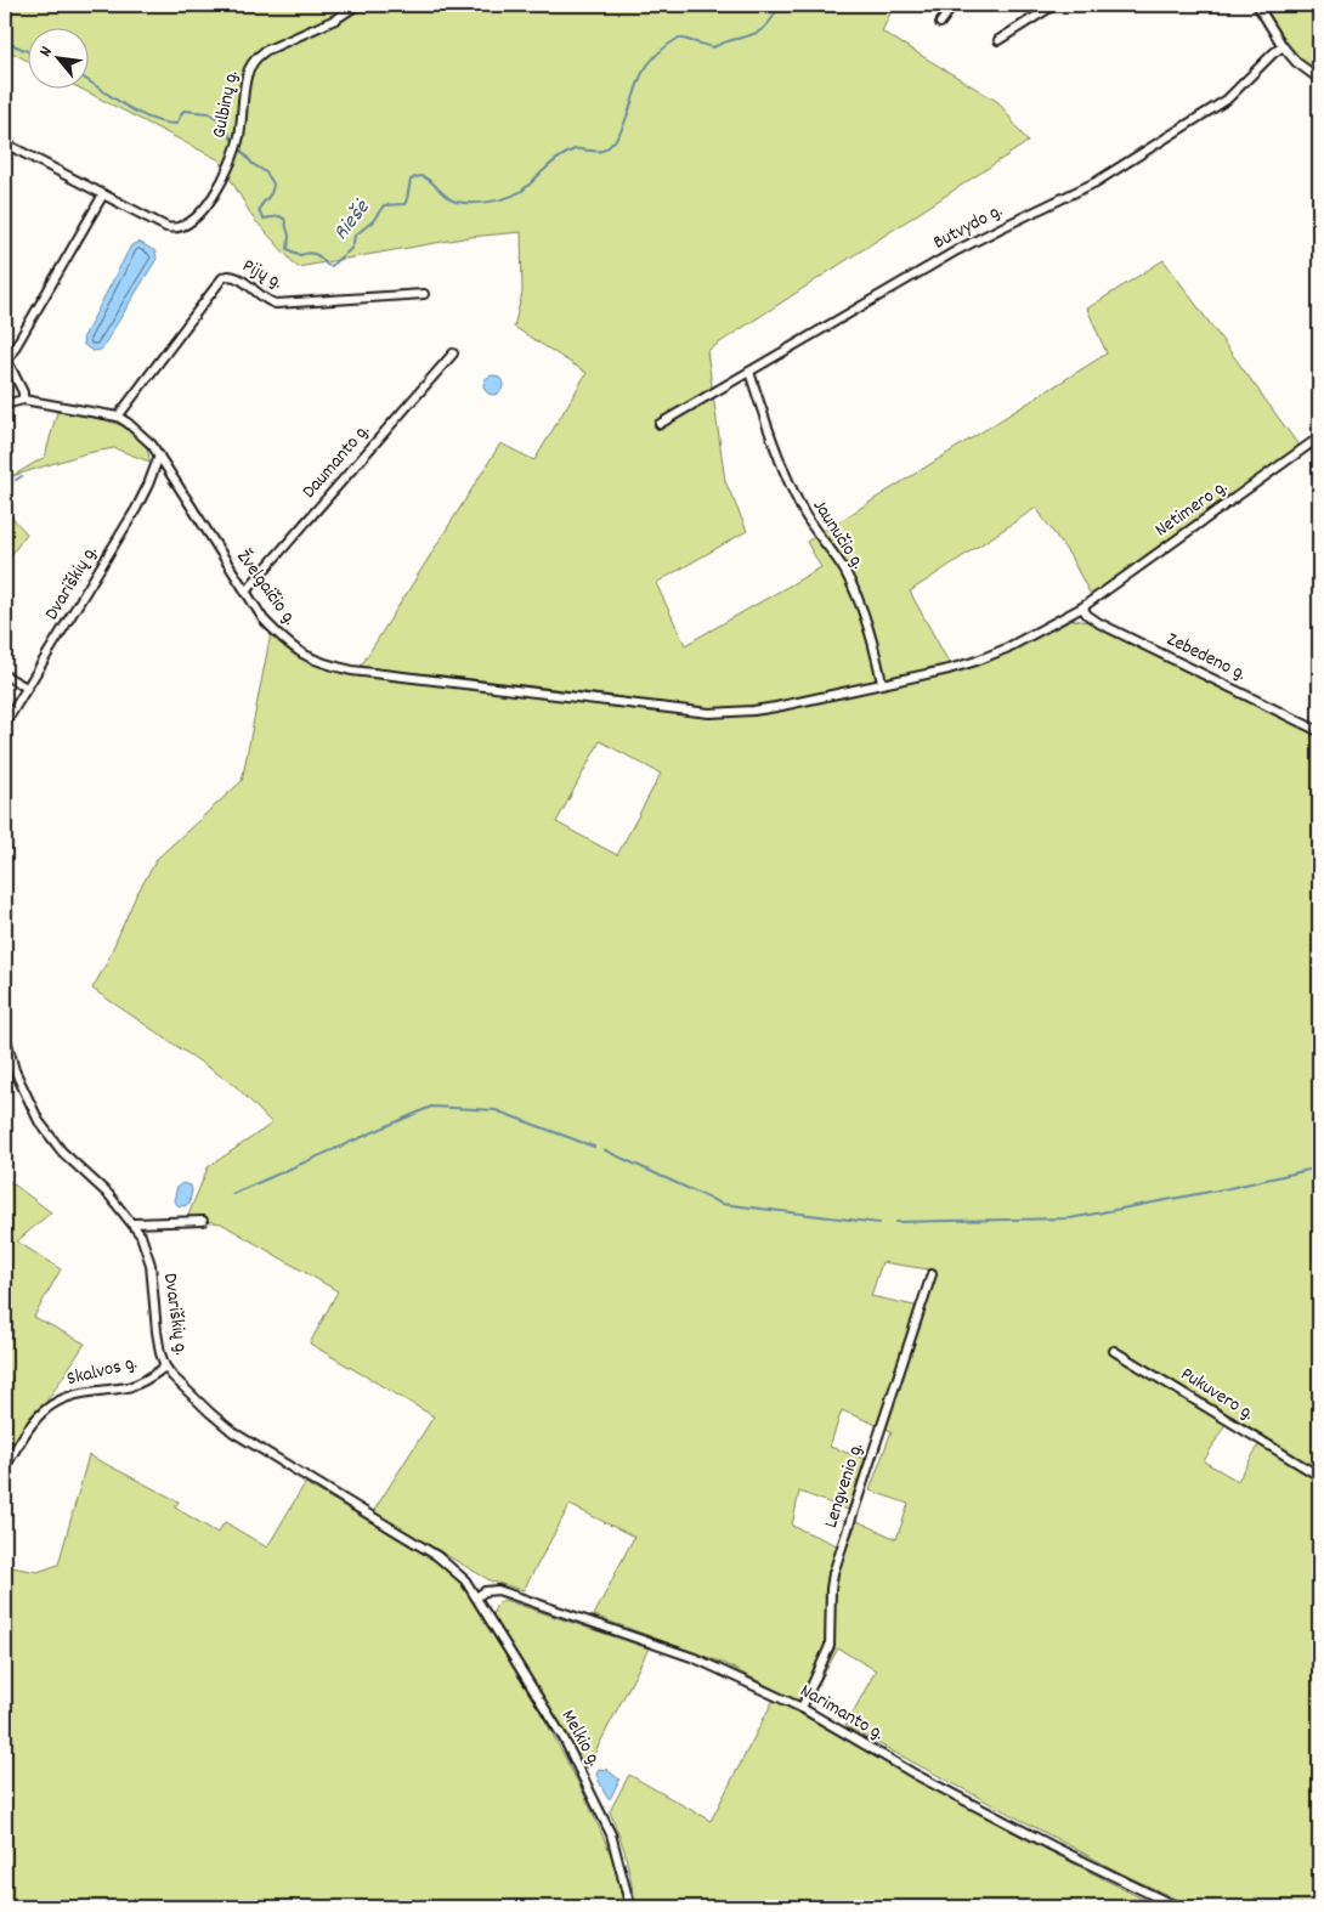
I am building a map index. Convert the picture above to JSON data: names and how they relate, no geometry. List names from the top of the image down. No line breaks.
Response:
{"streets":{"street":["Gulbinų g.","Butvydo g.","Pijų g.","Daumanto g.","Netimero g.","Jaunučio g.","Dvariškių g.","Žvelgaičio g.","Zebedeno g.","Skalvos g.","Pukuvero g.","Lengvenio g.","Narimanto g.","Melkio g."]},"crossings":[["Butvydo g.","Jaunučio g."],["Pijų g.","Žvelgaičio g."],["Daumanto g.","Žvelgaičio g."],["Netimero g.","Jaunučio g."],["Netimero g.","Žvelgaičio g."],["Netimero g.","Zebedeno g."],["Jaunučio g.","Žvelgaičio g."],["Dvariškių g.","Žvelgaičio g."],["Dvariškių g.","Skalvos g."],["Dvariškių g.","Narimanto g."],["Dvariškių g.","Melkio g."],["Lengvenio g.","Narimanto g."],["Narimanto g.","Melkio g."]],"water":["Riešė"],"north":"top left"}
